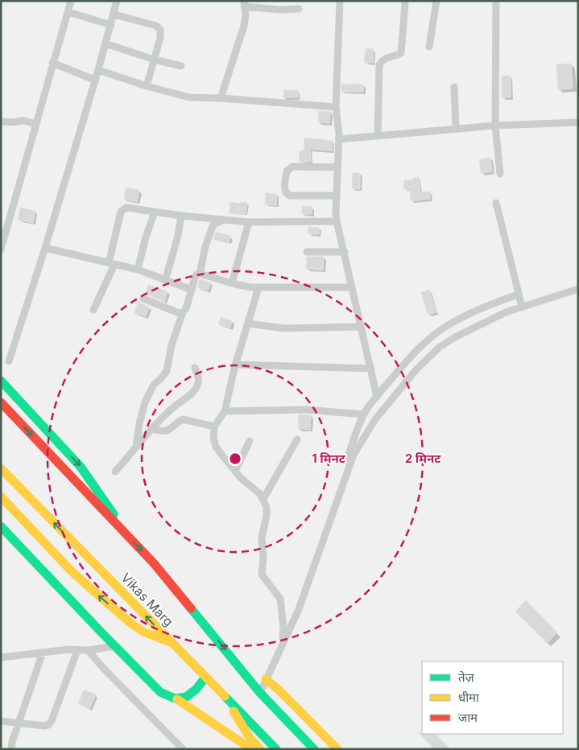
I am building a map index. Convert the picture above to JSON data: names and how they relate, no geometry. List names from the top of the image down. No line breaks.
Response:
{"streets":{"main road":["Vikas Marg"]},"legend":["तेज़","धीमा","जाम"],"rings":["1 मिनट","2 मिनट"]}
